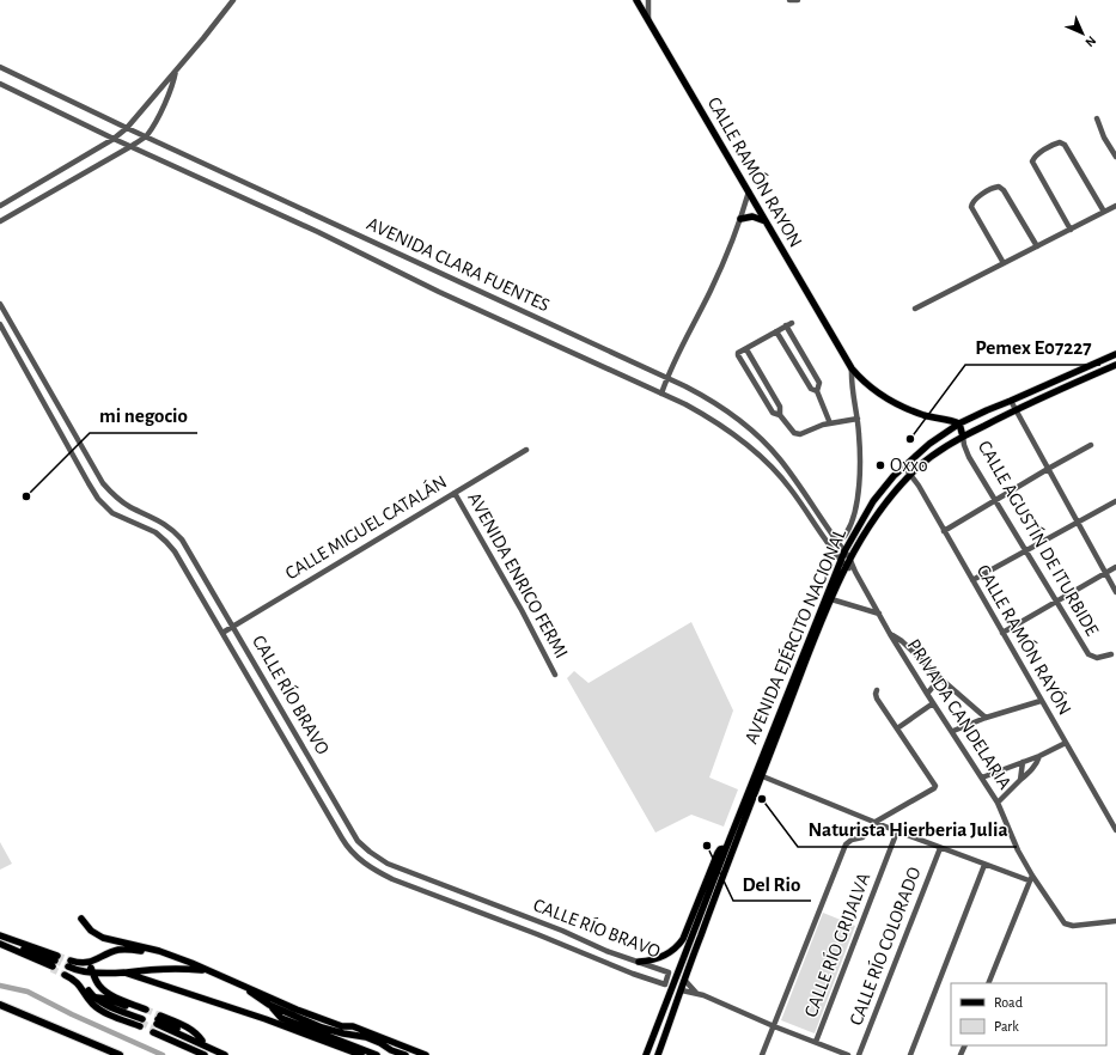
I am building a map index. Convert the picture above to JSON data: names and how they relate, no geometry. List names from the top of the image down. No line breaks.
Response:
{"streets":{"main road":["CALLE RAMÓN RAYON","AVENIDA EJÉRCITO NACIONAL"],"street":["AVENIDA CLARA FUENTES","CALLE MIGUEL CATALÁN","CALLE AGUSTÍN DE ITURBIDE","AVENIDA ENRICO FERMI","CALLE RAMÓN RAYÓN","CALLE RÍO BRAVO","PRIVADA CANDELARIA","CALLE RÍO GRIJALVA","CALLE RÍO COLORADO"]},"crossings":[["CALLE RAMÓN RAYON","AVENIDA EJÉRCITO NACIONAL"],["AVENIDA CLARA FUENTES","AVENIDA EJÉRCITO NACIONAL"],["AVENIDA CLARA FUENTES","PRIVADA CANDELARIA"],["CALLE MIGUEL CATALÁN","AVENIDA ENRICO FERMI"],["CALLE MIGUEL CATALÁN","CALLE RÍO BRAVO"],["CALLE AGUSTÍN DE ITURBIDE","AVENIDA EJÉRCITO NACIONAL"],["AVENIDA EJÉRCITO NACIONAL","CALLE RAMÓN RAYÓN"],["AVENIDA EJÉRCITO NACIONAL","PRIVADA CANDELARIA"]],"places":["Pemex E07227","Oxxo","mi negocio","Naturista Hierberia Julia","Del Rio"],"legend":["Road","Park"],"north":"bottom right"}
